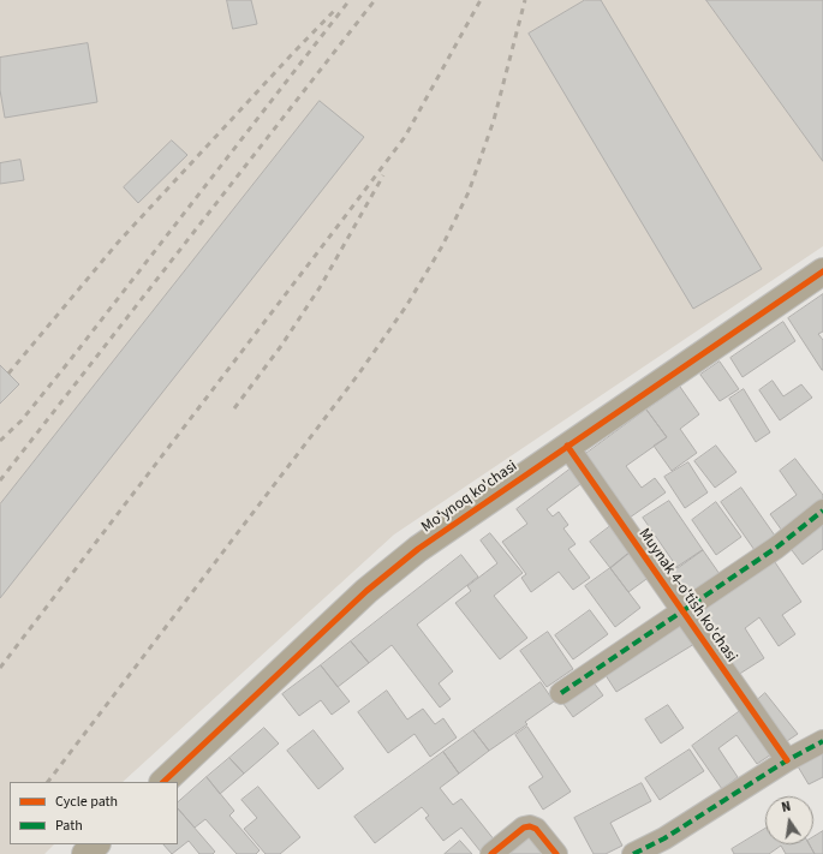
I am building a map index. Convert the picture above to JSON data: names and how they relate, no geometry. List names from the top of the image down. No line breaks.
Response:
{"streets":{"street":["Moʻynoq ko'chasi","Muynak 4-o'tish ko'chasi"]},"crossings":[["Moʻynoq ko'chasi","Muynak 4-o'tish ko'chasi"]],"legend":["Cycle path","Path"],"north":"top"}
